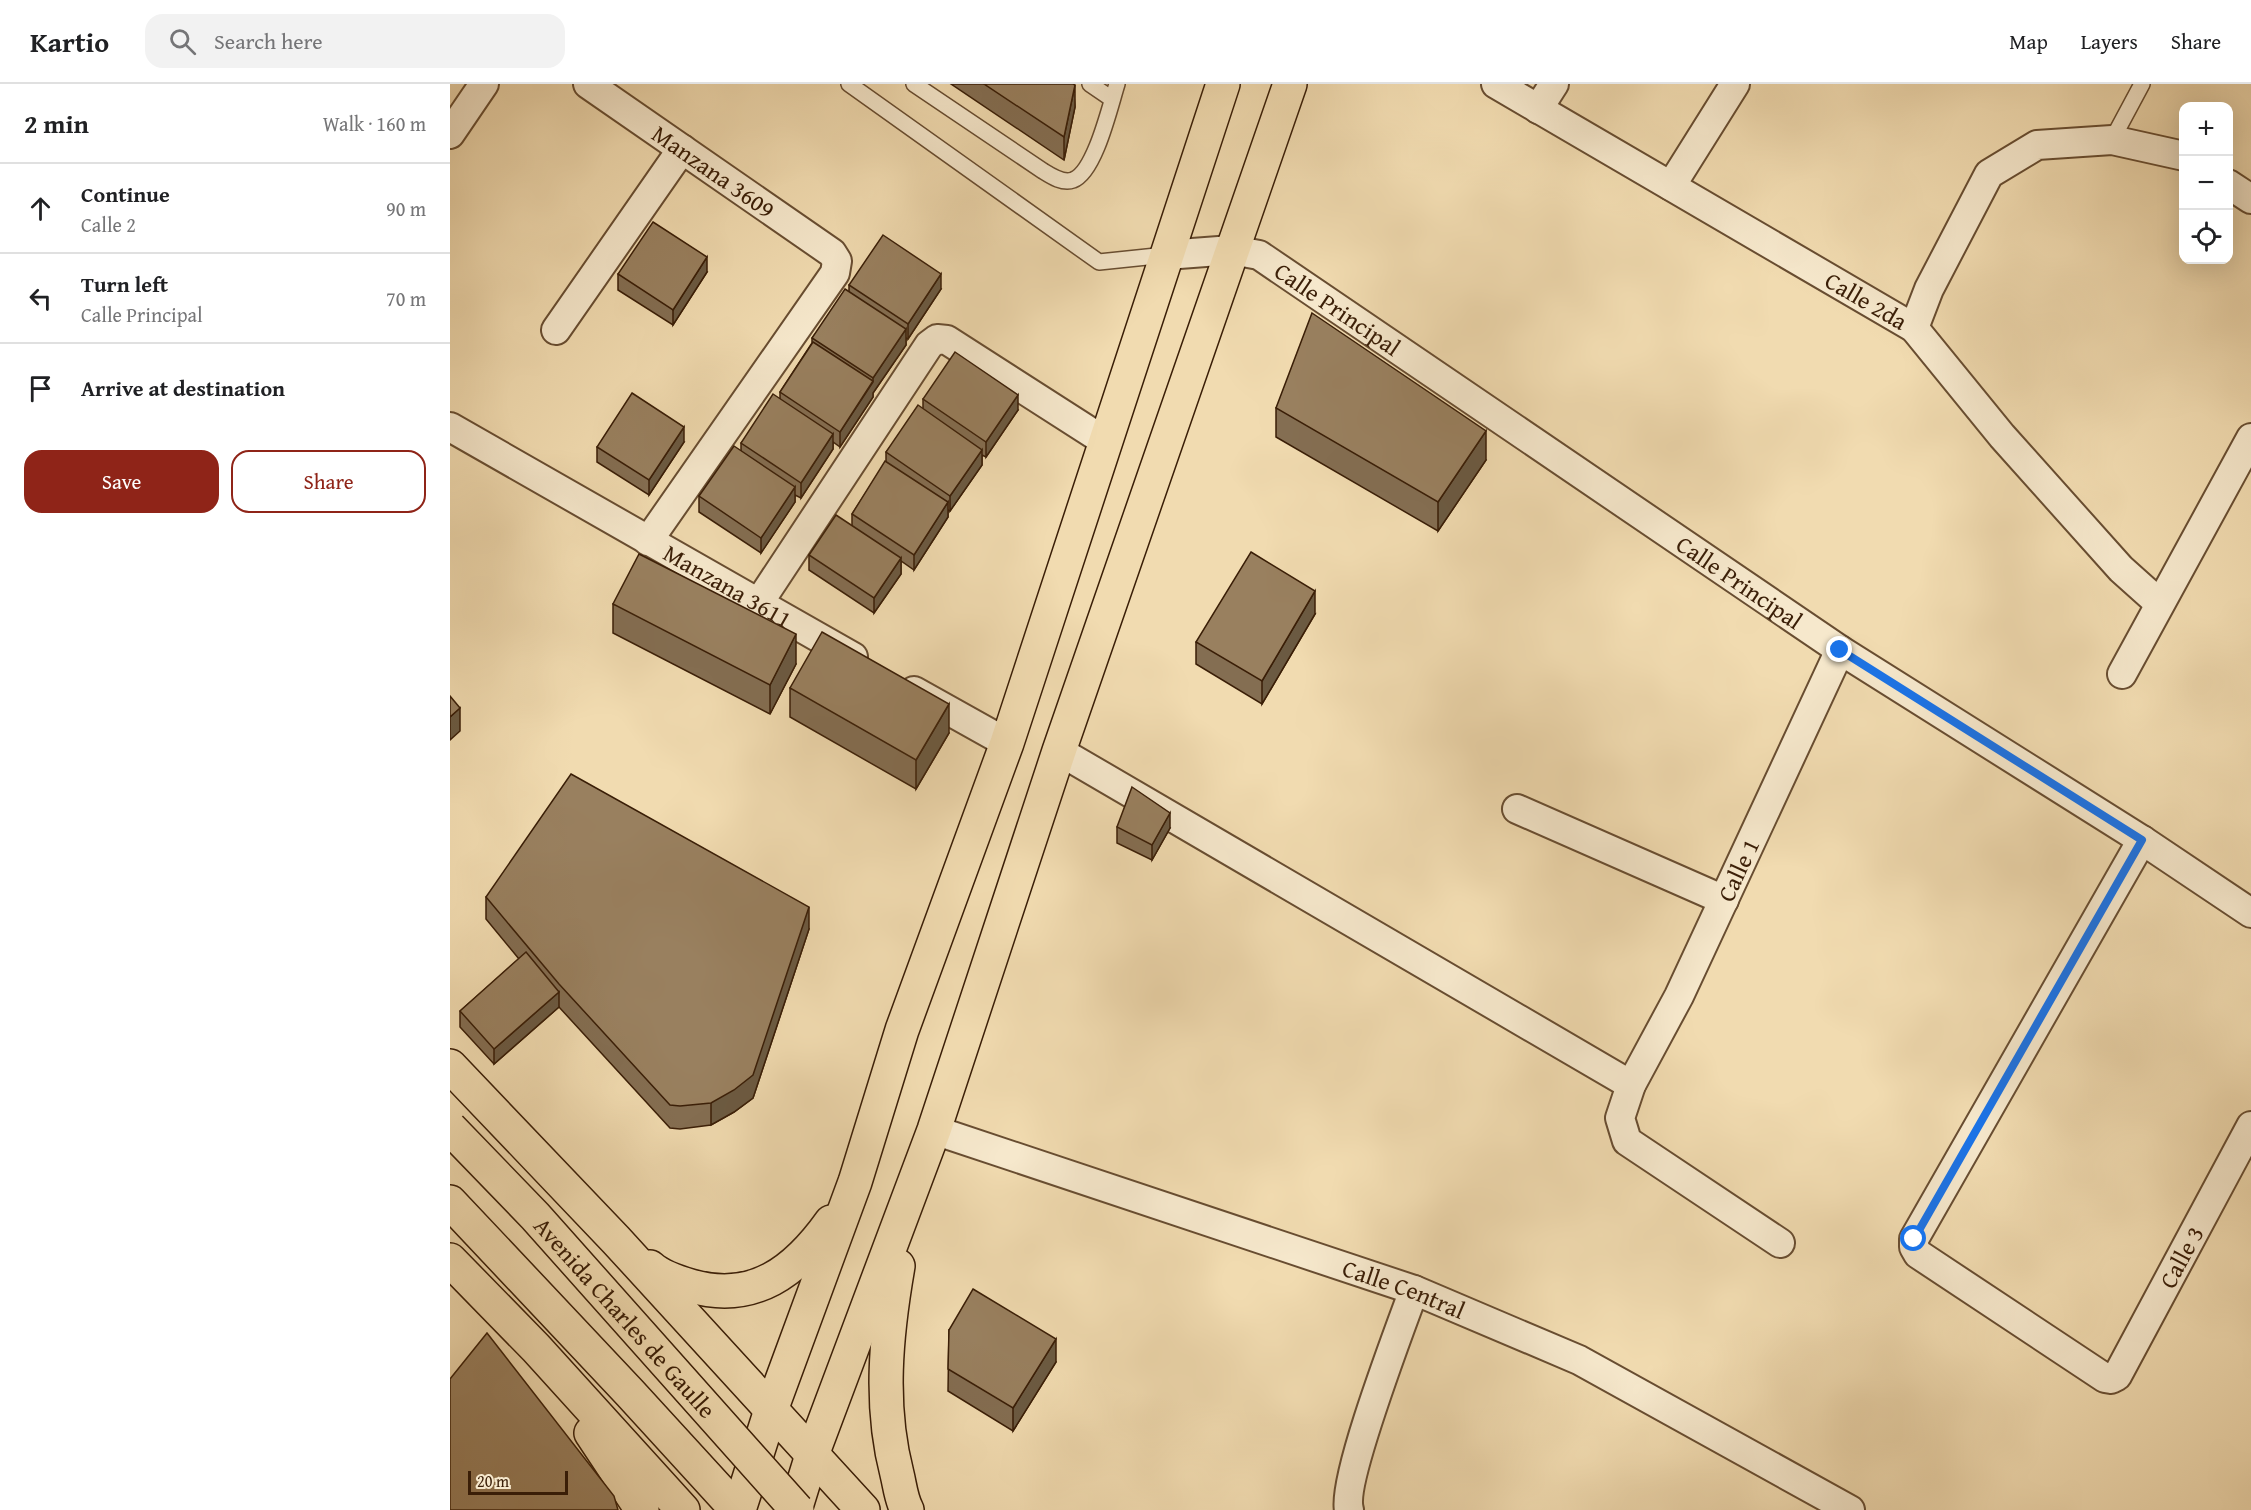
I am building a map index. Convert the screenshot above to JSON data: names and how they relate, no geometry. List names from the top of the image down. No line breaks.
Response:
{"streets":{"main road":["Avenida Charles de Gaulle"],"street":["Manzana 3609","Calle 2da","Calle Principal","Manzana 3611","Calle 1","Calle 3","Calle Central"]},"crossings":[["Manzana 3609","Manzana 3611"],["Calle Principal","Calle 1"],["Calle Principal","Calle 3"]],"scale_bar":"20 m","page":{"header":"Kartio","search":"Search here","nav":["Map","Layers","Share"],"heading":["2 min","Walk · 160 m"],"map_buttons":["+","−"],"list":[["Continue","Calle 2","90 m"],["Turn left","Calle Principal","70 m"],"Arrive at destination"],"buttons":["Save","Share"],"scale":"20 m"}}
